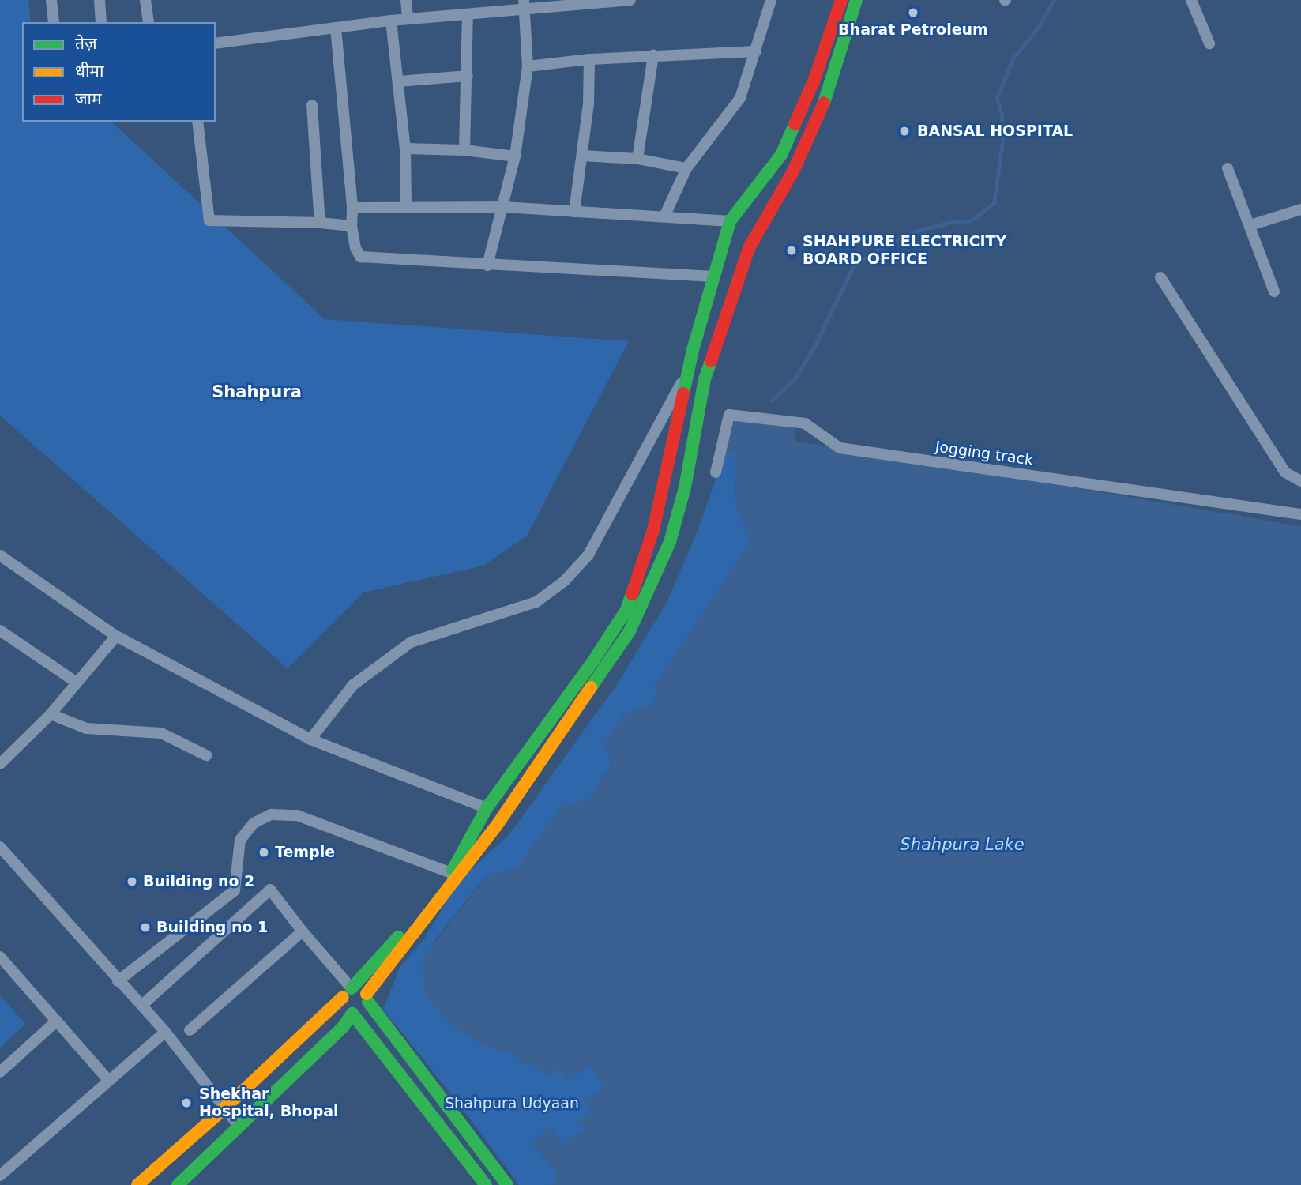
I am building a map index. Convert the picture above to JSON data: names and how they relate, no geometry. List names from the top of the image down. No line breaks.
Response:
{"streets":{"street":["Jogging track"]},"districts":["Shahpura"],"water":["Shahpura Lake"],"parks":["Shahpura Udyaan"],"places":["Bharat Petroleum","BANSAL HOSPITAL","SHAHPURE ELECTRICITY BOARD OFFICE","Temple","Building no 2","Building no 1","Shekhar Hospital, Bhopal"],"legend":["तेज़","धीमा","जाम"]}
